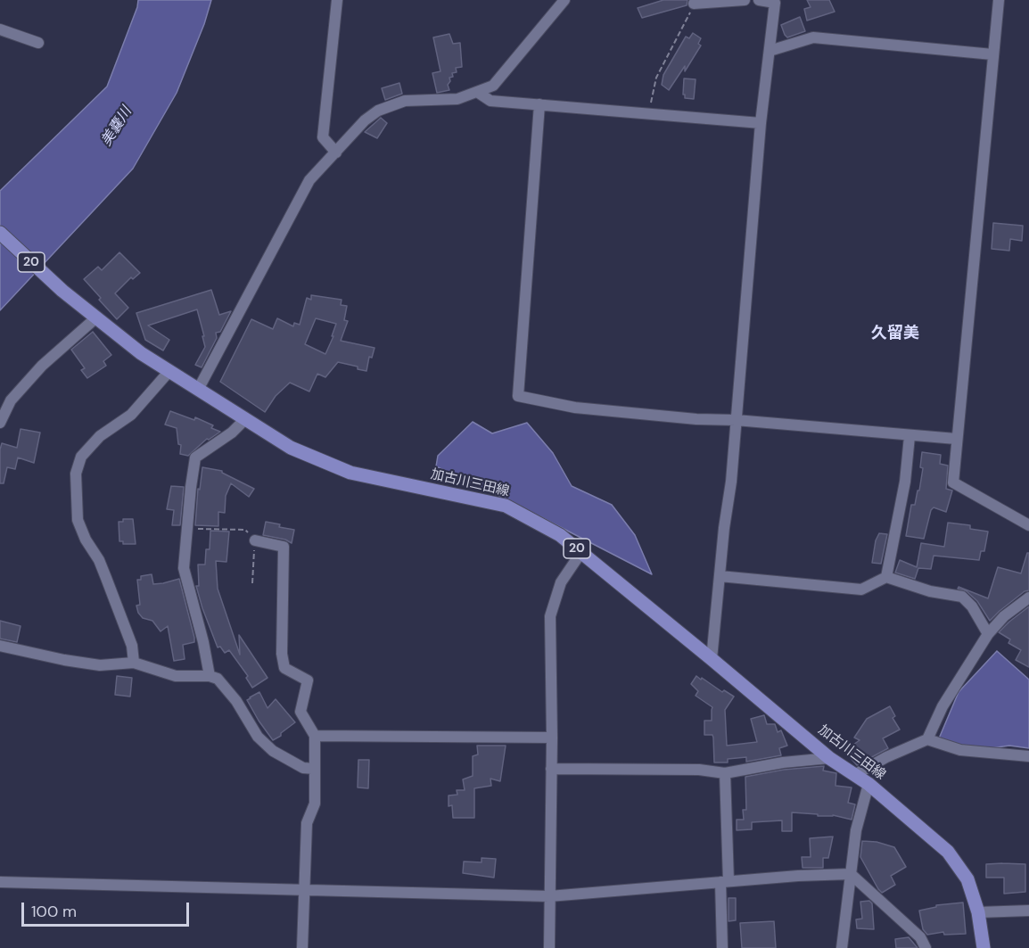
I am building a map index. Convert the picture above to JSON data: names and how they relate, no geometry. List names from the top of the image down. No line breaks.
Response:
{"streets":{"main road":["20","加古川三田線"]},"districts":["久留美"],"water":["美嚢川"],"scale_bar":"100 m"}
